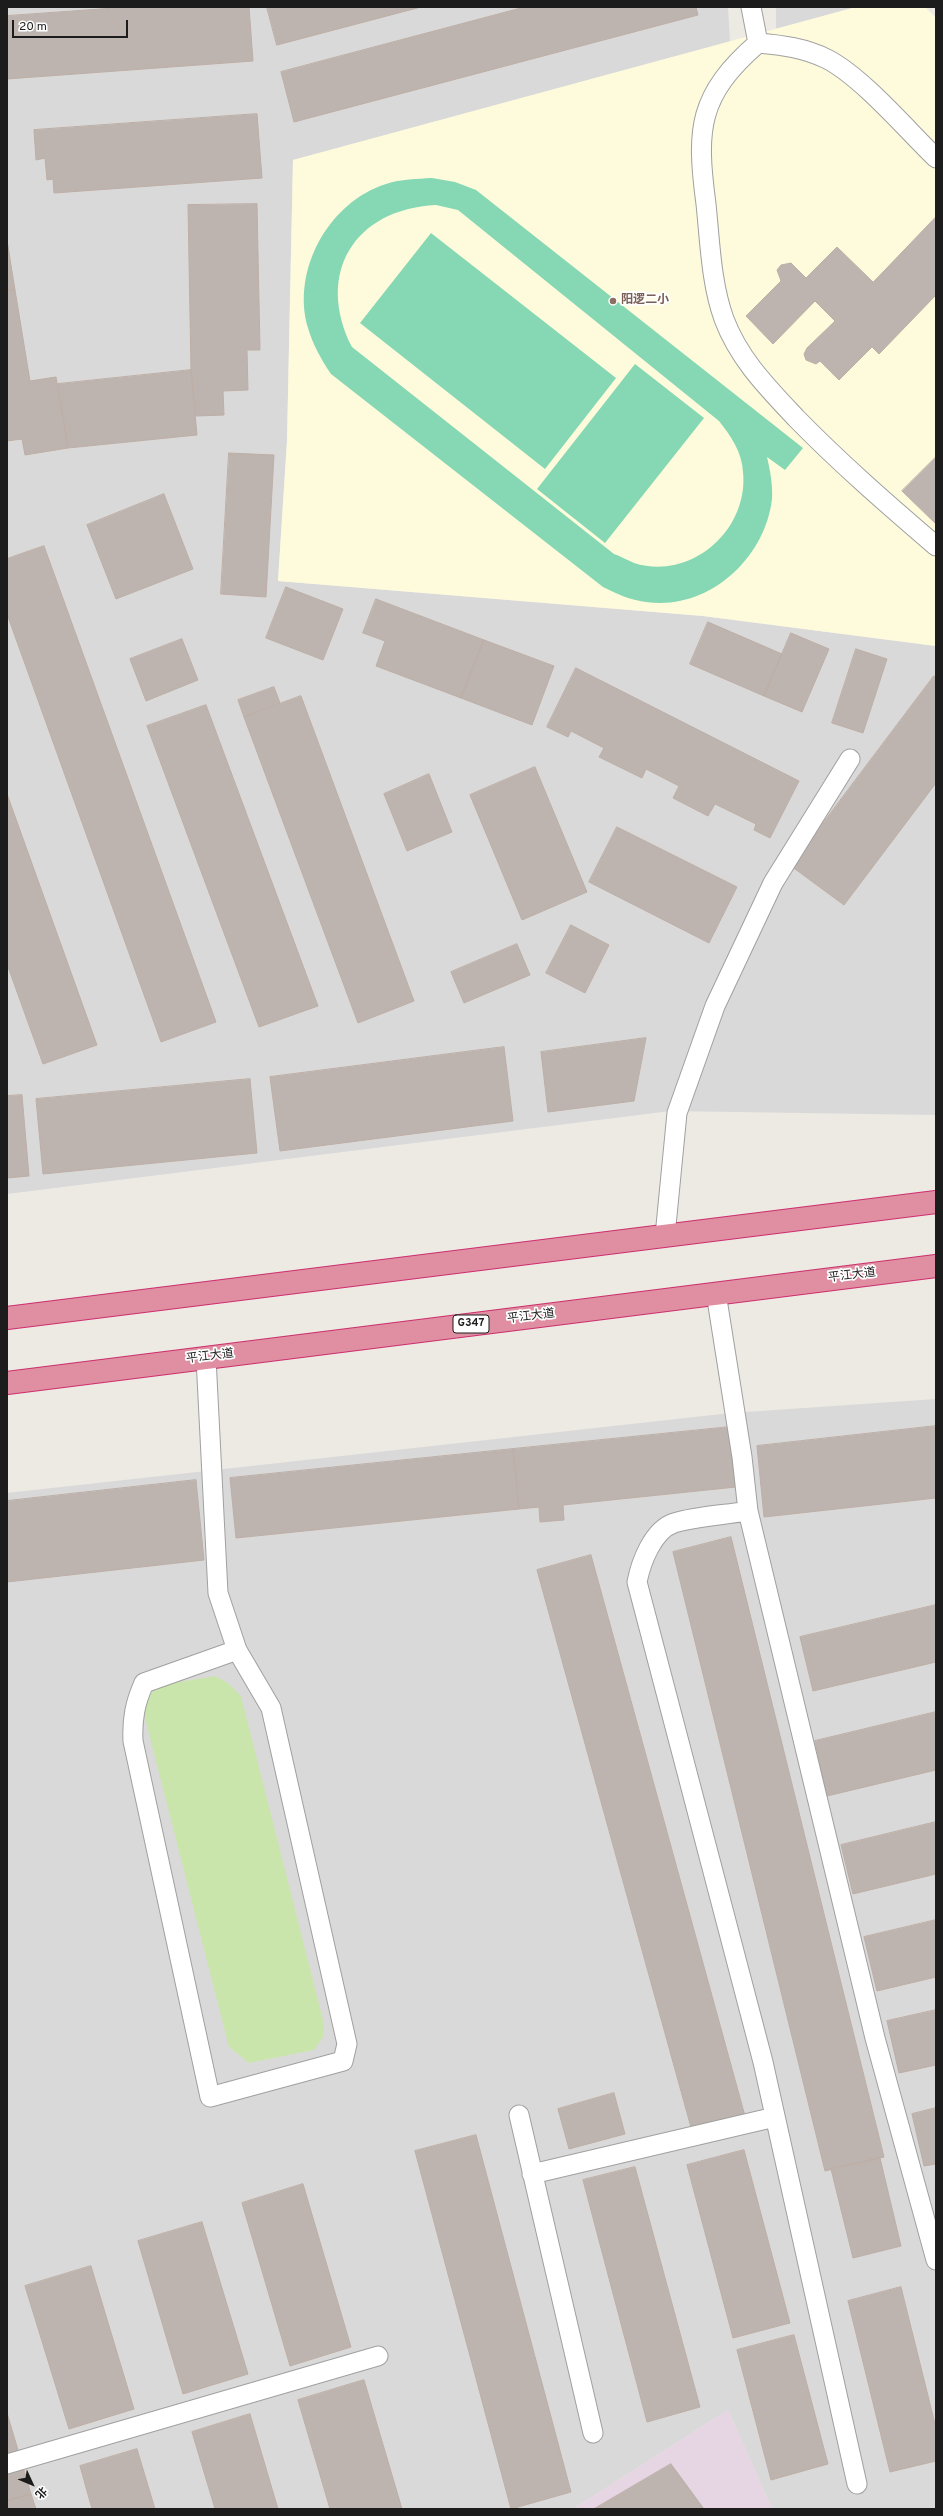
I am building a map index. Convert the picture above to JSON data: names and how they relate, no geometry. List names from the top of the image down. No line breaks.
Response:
{"streets":{"highway":["平江大道","G347"]},"places":["阳逻二小"],"scale_bar":"20 m","north":"bottom right"}
